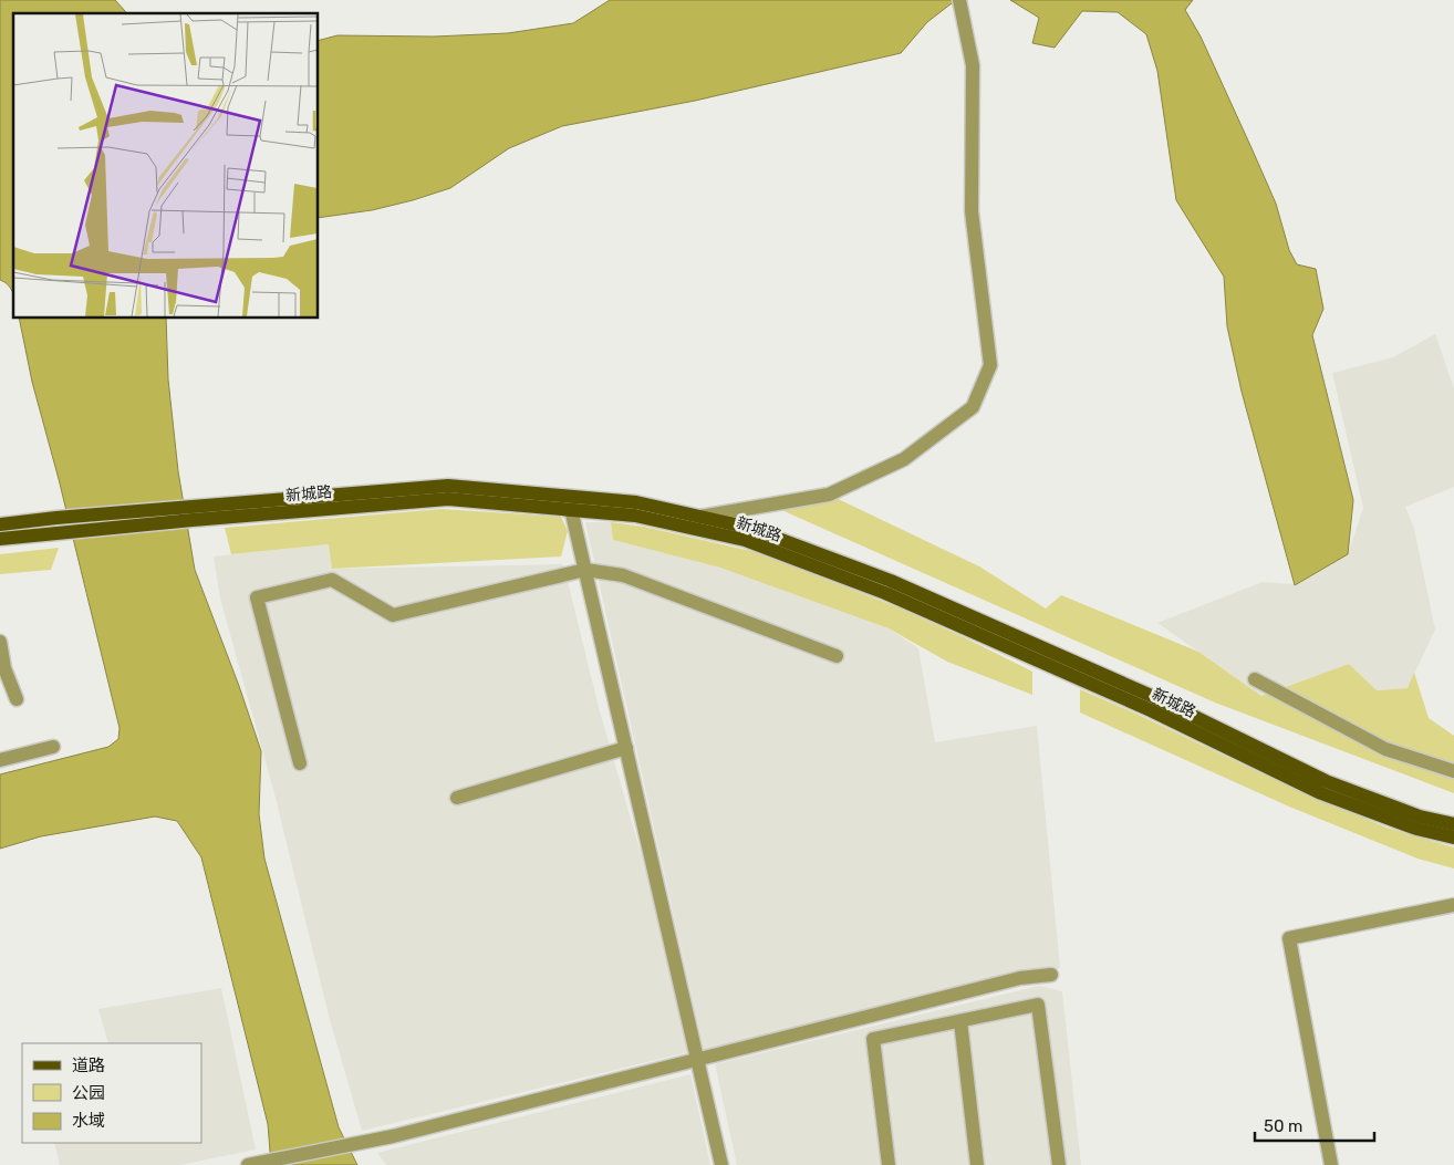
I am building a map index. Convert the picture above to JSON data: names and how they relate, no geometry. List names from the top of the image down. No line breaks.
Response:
{"streets":{"main road":["新城路"]},"legend":["道路","公园","水域"],"scale_bar":"50 m"}
